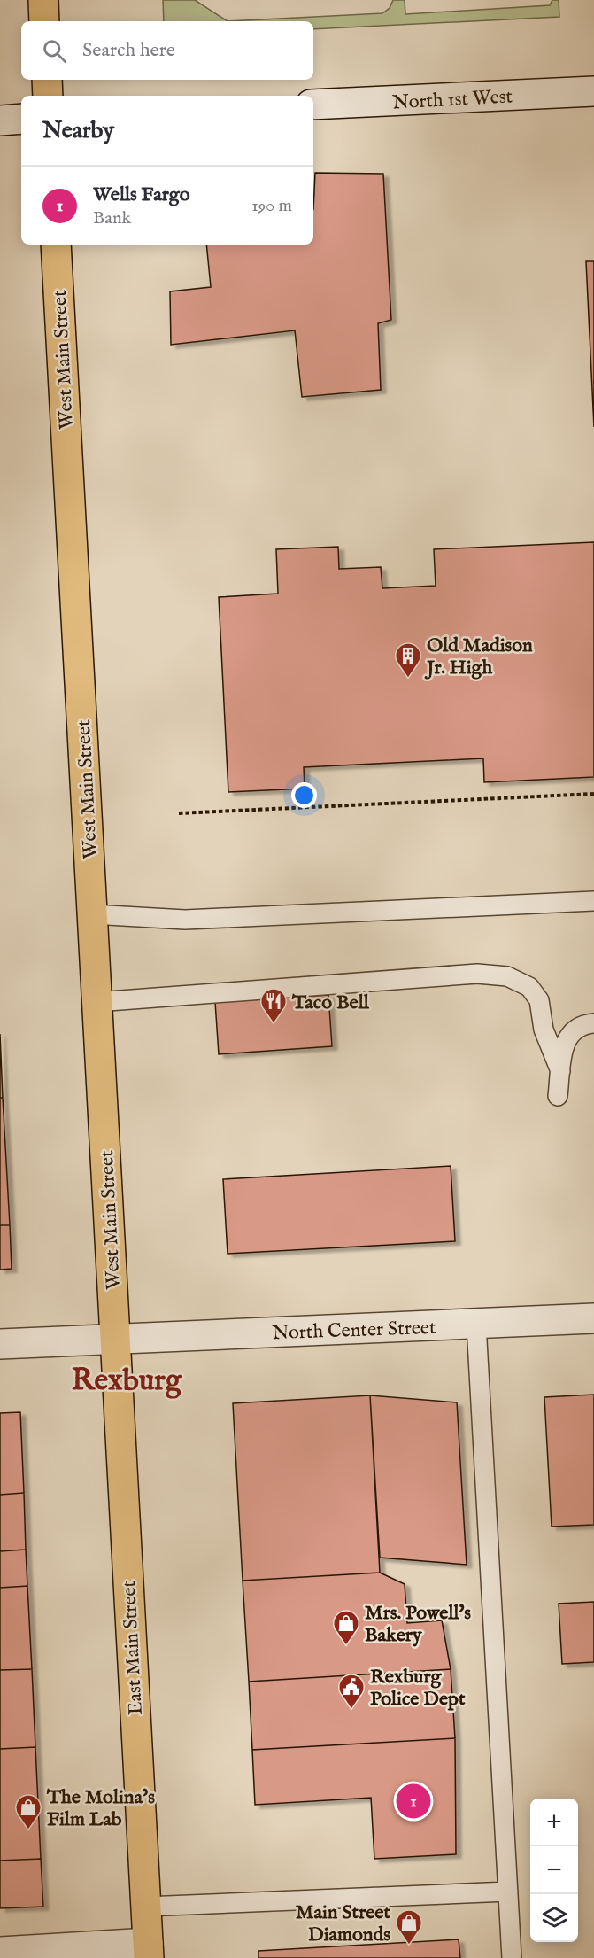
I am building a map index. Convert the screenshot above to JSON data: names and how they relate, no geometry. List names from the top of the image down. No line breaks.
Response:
{"streets":{"main road":["West Main Street","East Main Street"],"street":["North 1st West","North Center Street"]},"crossings":[["West Main Street","North Center Street"],["West Main Street","East Main Street"],["North Center Street","East Main Street"]],"districts":["Rexburg"],"places":{"building":["Old Madison Jr. High"],"restaurant":["Taco Bell"],"shop":["Mrs. Powell's Bakery","The Molina’s Film Lab","Main Street Diamonds"],"public building":["Rexburg Police Dept"]},"page":{"search":"Search here","heading":"Nearby","list":[{"mark":"1","name":"Wells Fargo","note":"Bank","value":"190 m"}],"pins":"1","map_buttons":["+","−"]}}
